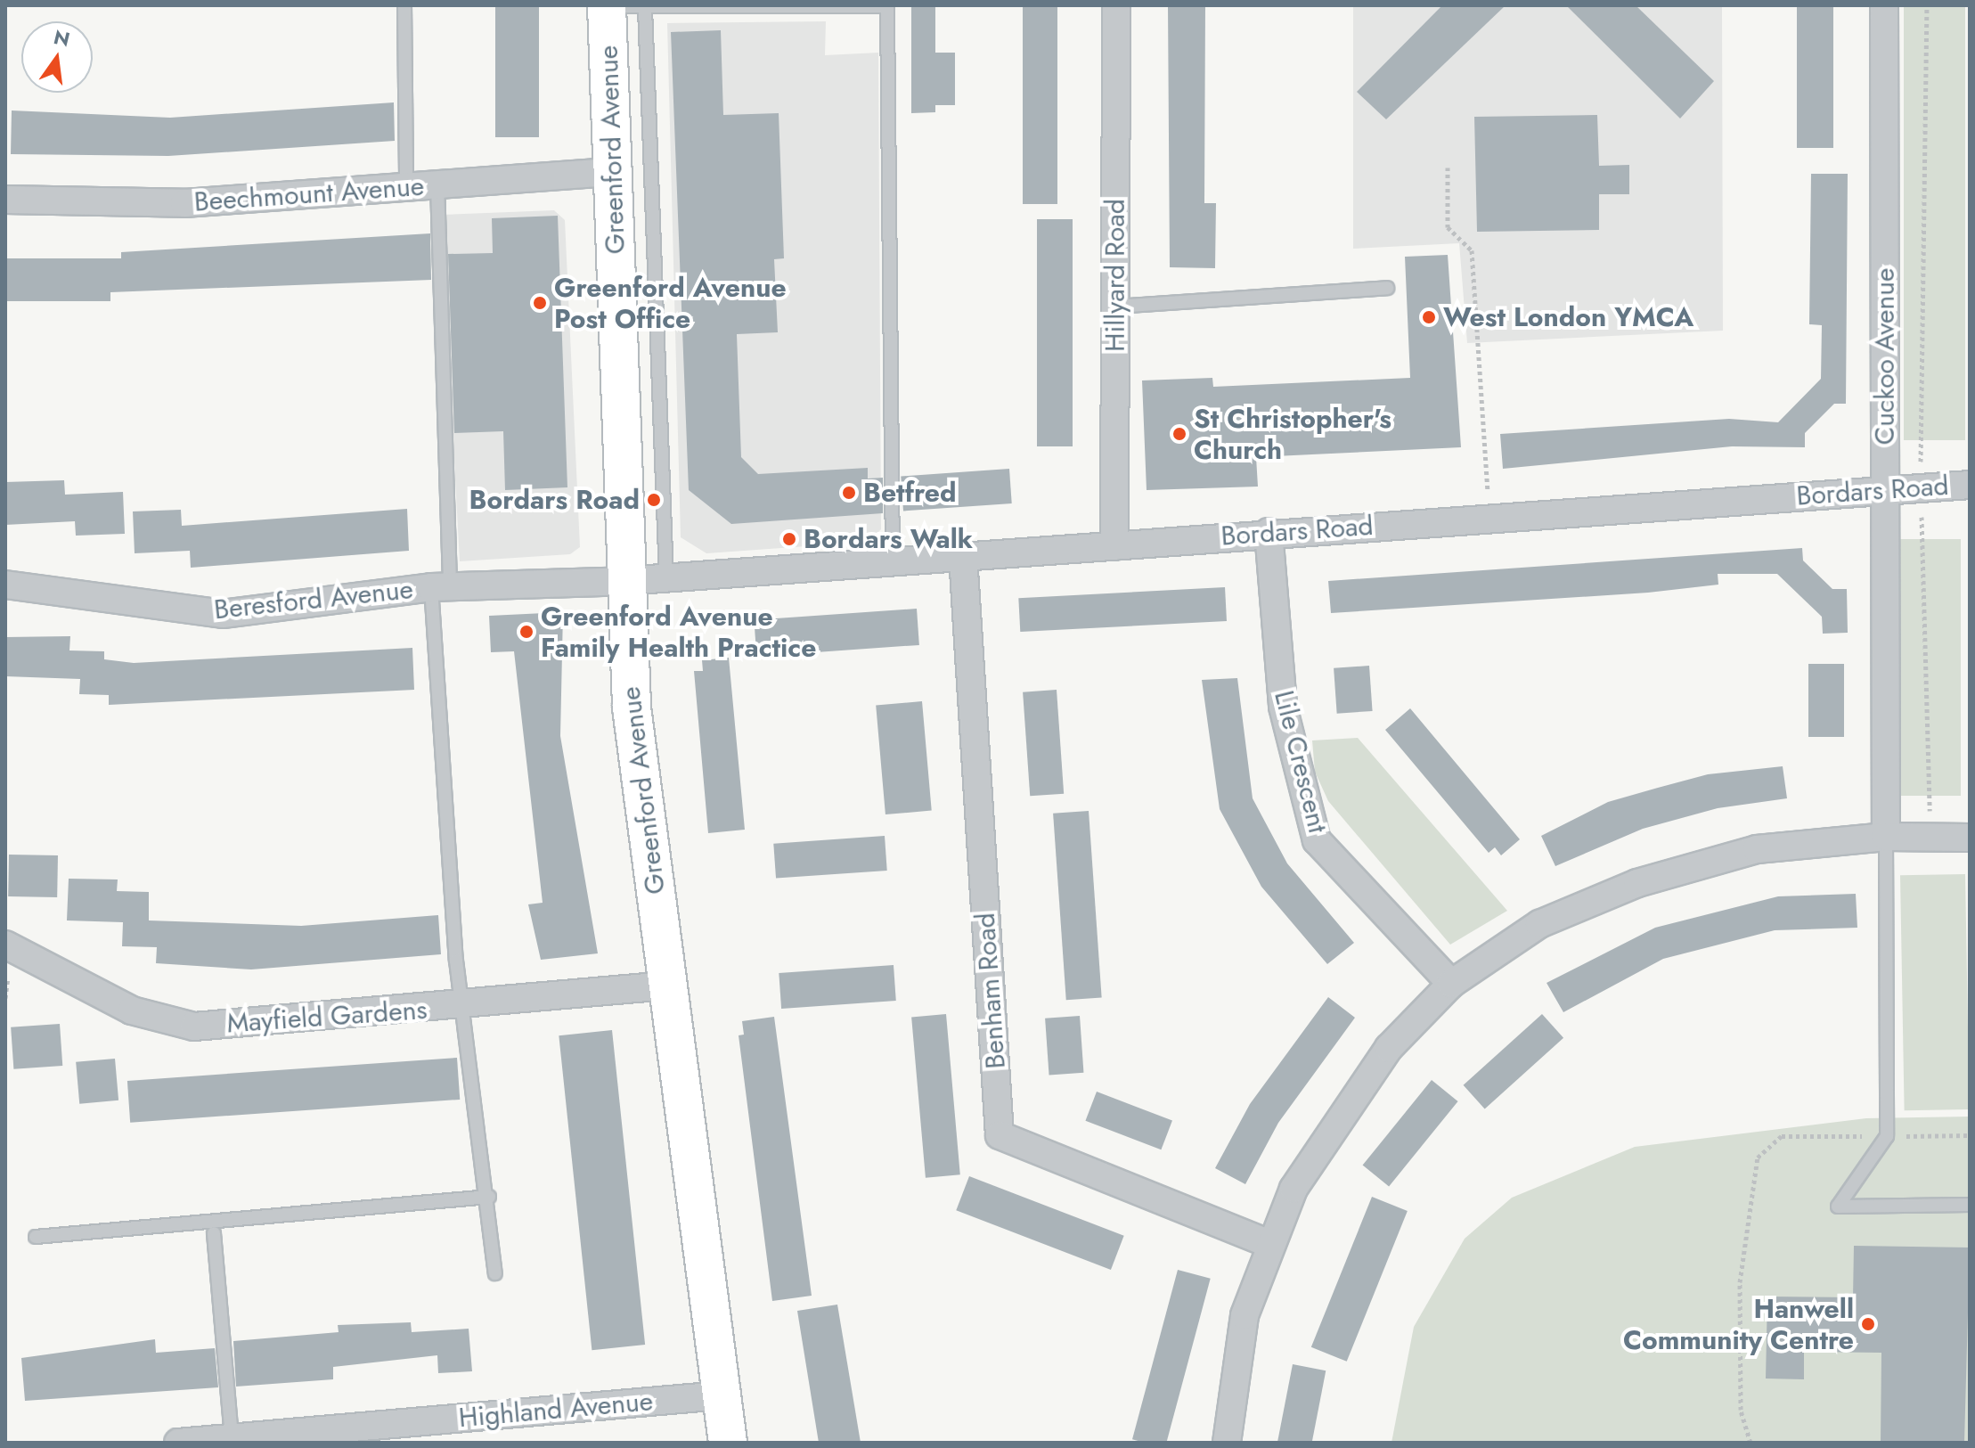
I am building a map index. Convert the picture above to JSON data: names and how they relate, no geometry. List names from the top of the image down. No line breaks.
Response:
{"streets":{"street":["Greenford Avenue","Beechmount Avenue","Hillyard Road","Cuckoo Avenue","Bordars Road","Beresford Avenue","Lile Crescent","Benham Road","Mayfield Gardens","Highland Avenue"]},"crossings":[["Greenford Avenue","Beechmount Avenue"],["Greenford Avenue","Bordars Road"],["Greenford Avenue","Beresford Avenue"],["Greenford Avenue","Mayfield Gardens"],["Greenford Avenue","Highland Avenue"],["Hillyard Road","Bordars Road"],["Cuckoo Avenue","Bordars Road"],["Bordars Road","Beresford Avenue"],["Bordars Road","Lile Crescent"],["Bordars Road","Benham Road"]],"places":["Greenford Avenue Post Office","West London YMCA","St Christopher's Church","Betfred","Bordars Road","Bordars Walk","Greenford Avenue Family Health Practice","Hanwell Community Centre"],"north":"top"}
